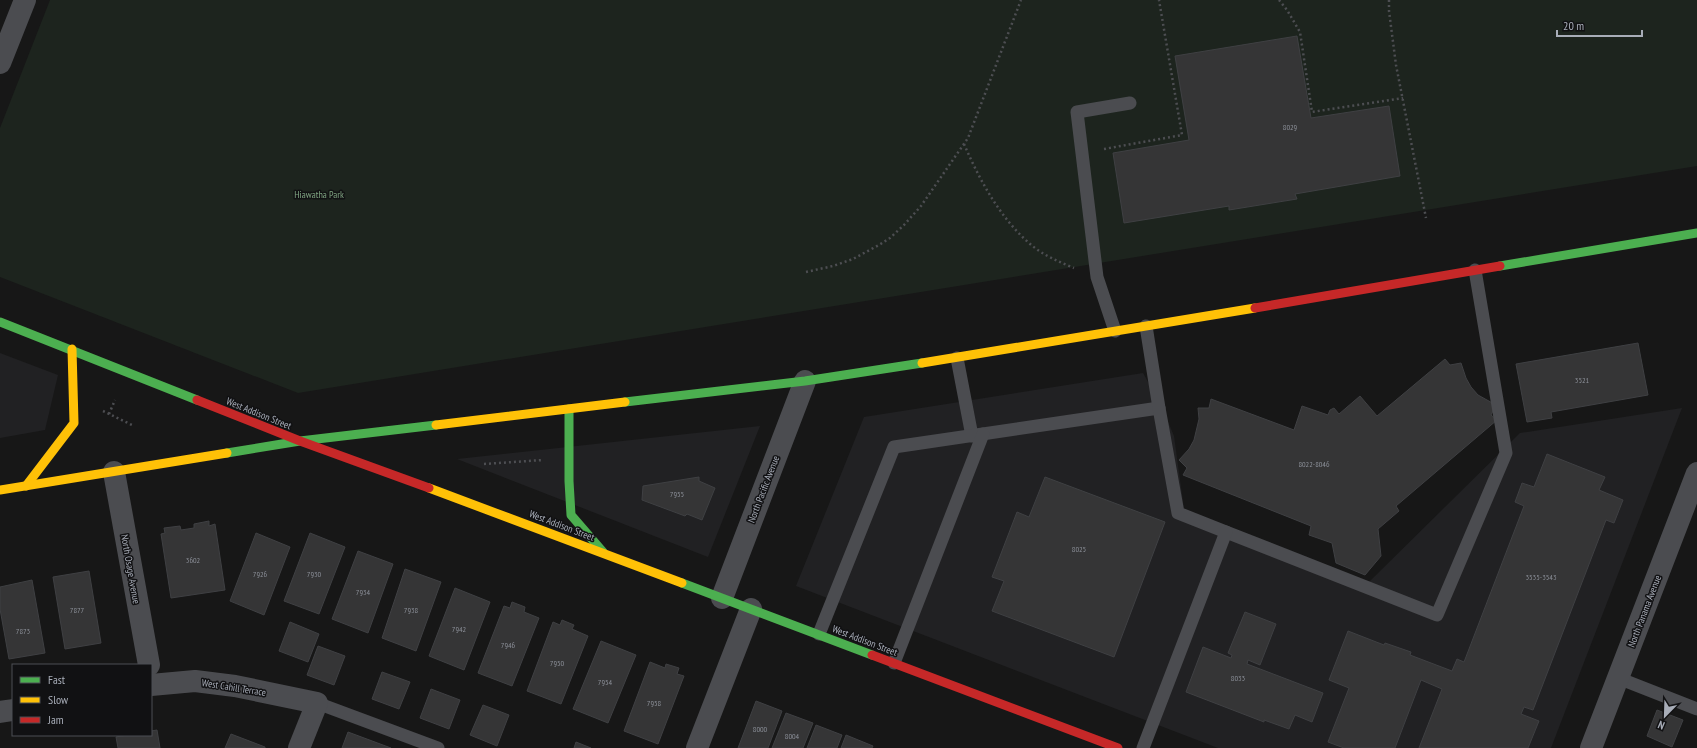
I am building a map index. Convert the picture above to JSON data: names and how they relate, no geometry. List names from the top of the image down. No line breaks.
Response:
{"streets":{"main road":["West Addison Street"],"street":["North Pacific Avenue","North Osage Avenue","North Panama Avenue","West Cahill Terrace"]},"crossings":[["West Addison Street","North Pacific Avenue"]],"parks":["Hiawatha Park"],"house_numbers":["8029","3521","8022-8046","7955","8025","3602","7926","7930","3535-3543","7934","7877","7938","7942","7873","7946","7950","8033","7954","7958","8000","8004"],"legend":["Fast","Slow","Jam"],"scale_bar":"20 m","north":"bottom left"}
